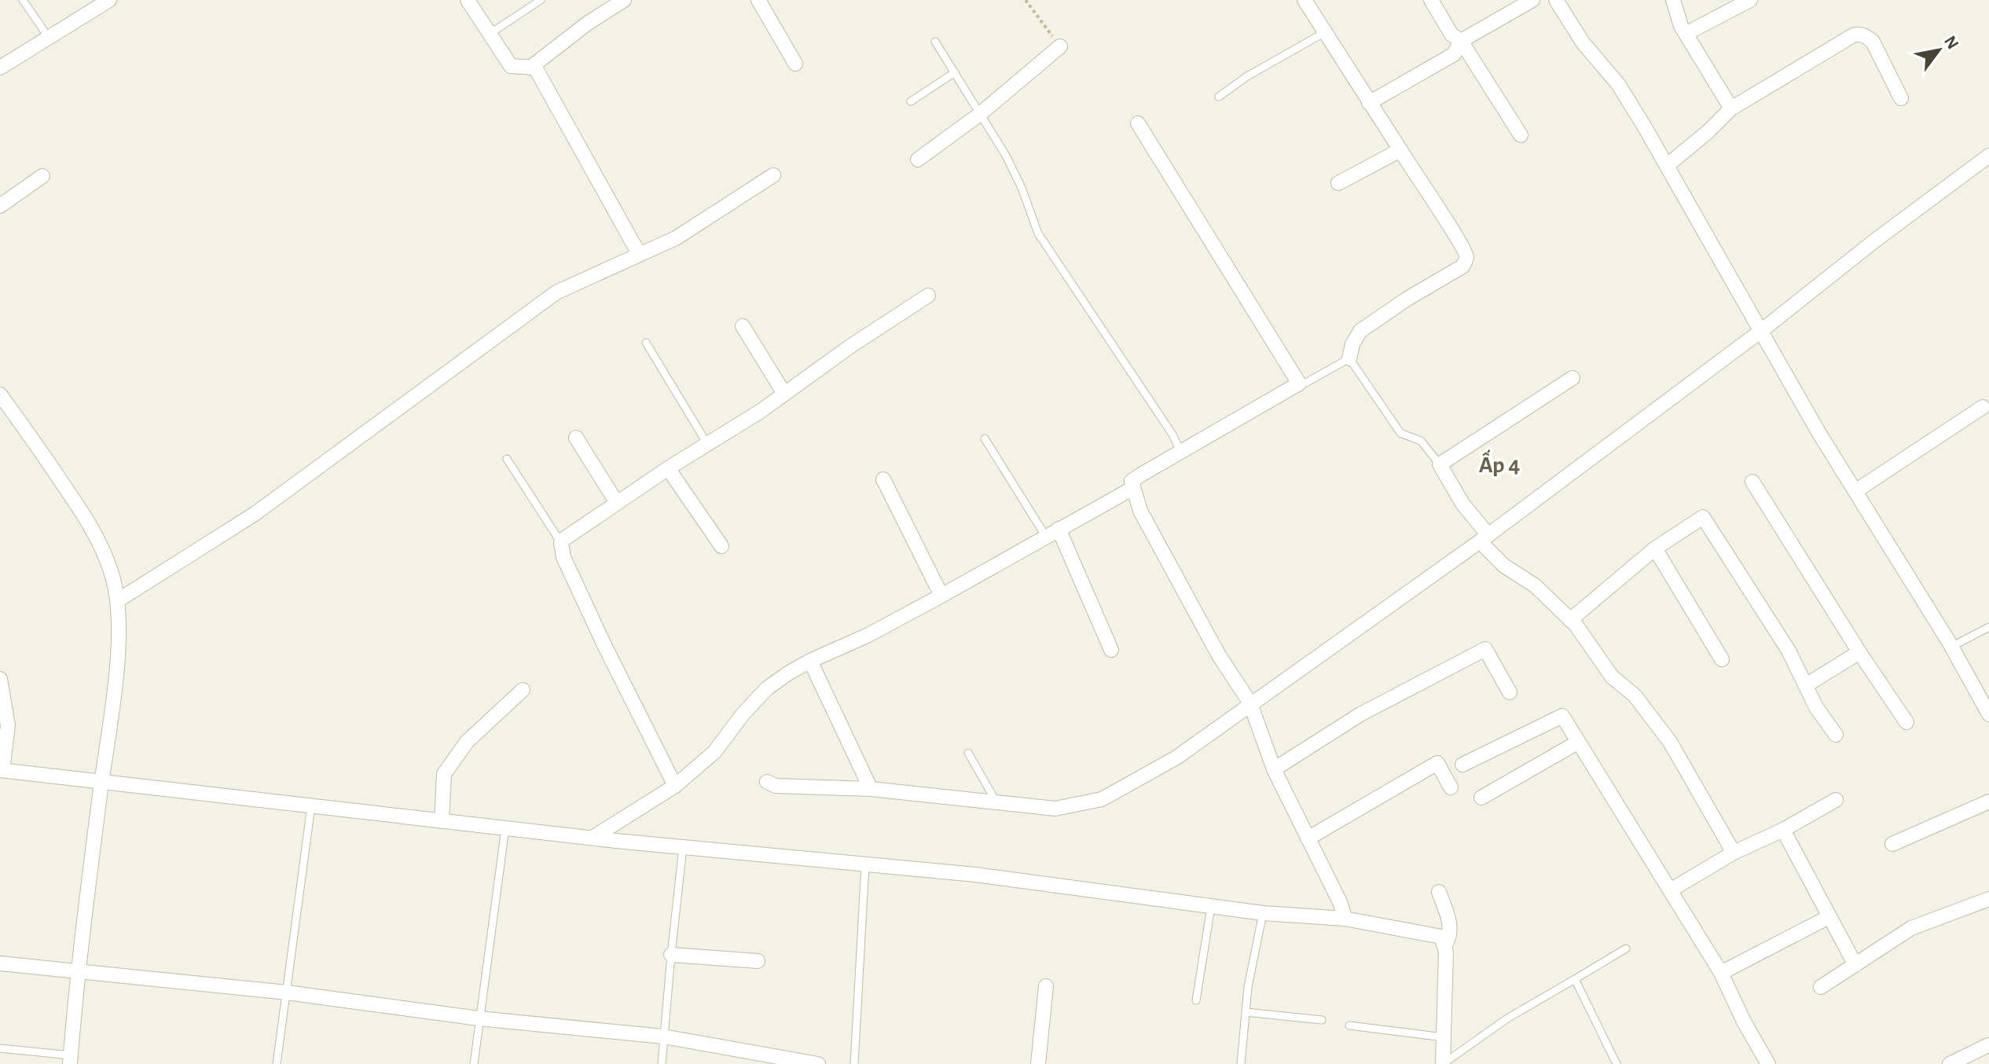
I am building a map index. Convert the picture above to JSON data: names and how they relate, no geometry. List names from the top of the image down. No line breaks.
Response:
{"districts":["Ấp 4"],"north":"top right"}
